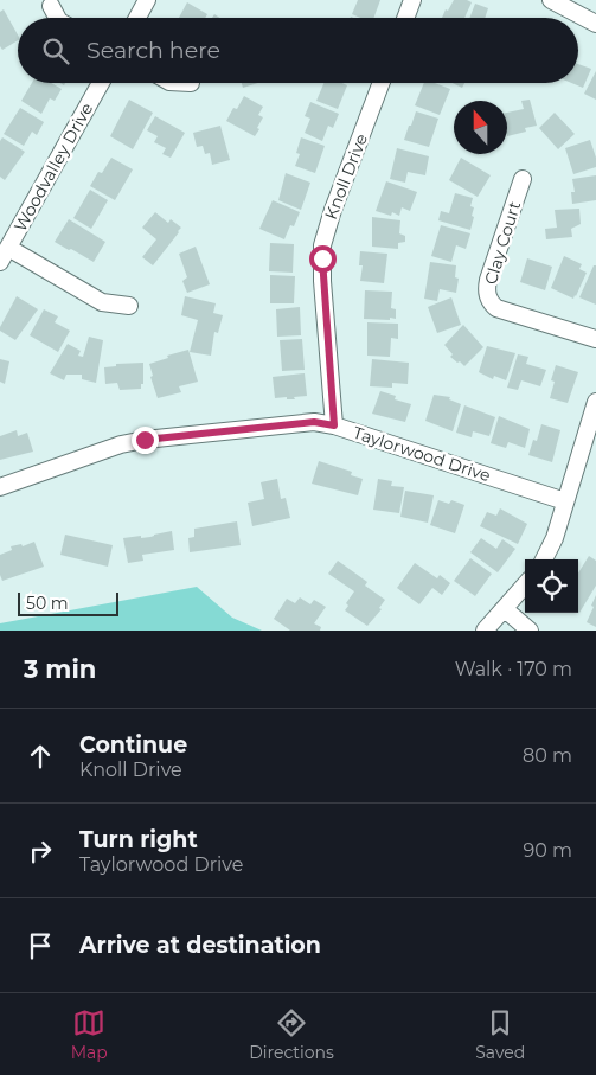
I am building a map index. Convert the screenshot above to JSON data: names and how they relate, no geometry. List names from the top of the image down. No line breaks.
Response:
{"streets":{"street":["Woodvalley Drive","Knoll Drive","Clay Court","Taylorwood Drive"]},"crossings":[["Knoll Drive","Taylorwood Drive"]],"scale_bar":"50 m","north":"top","page":{"search":"Search here","scale":"50 m","heading":["3 min","Walk · 170 m"],"list":[["Continue","Knoll Drive","80 m"],["Turn right","Taylorwood Drive","90 m"],"Arrive at destination"],"nav":["Map","Directions","Saved"]}}
